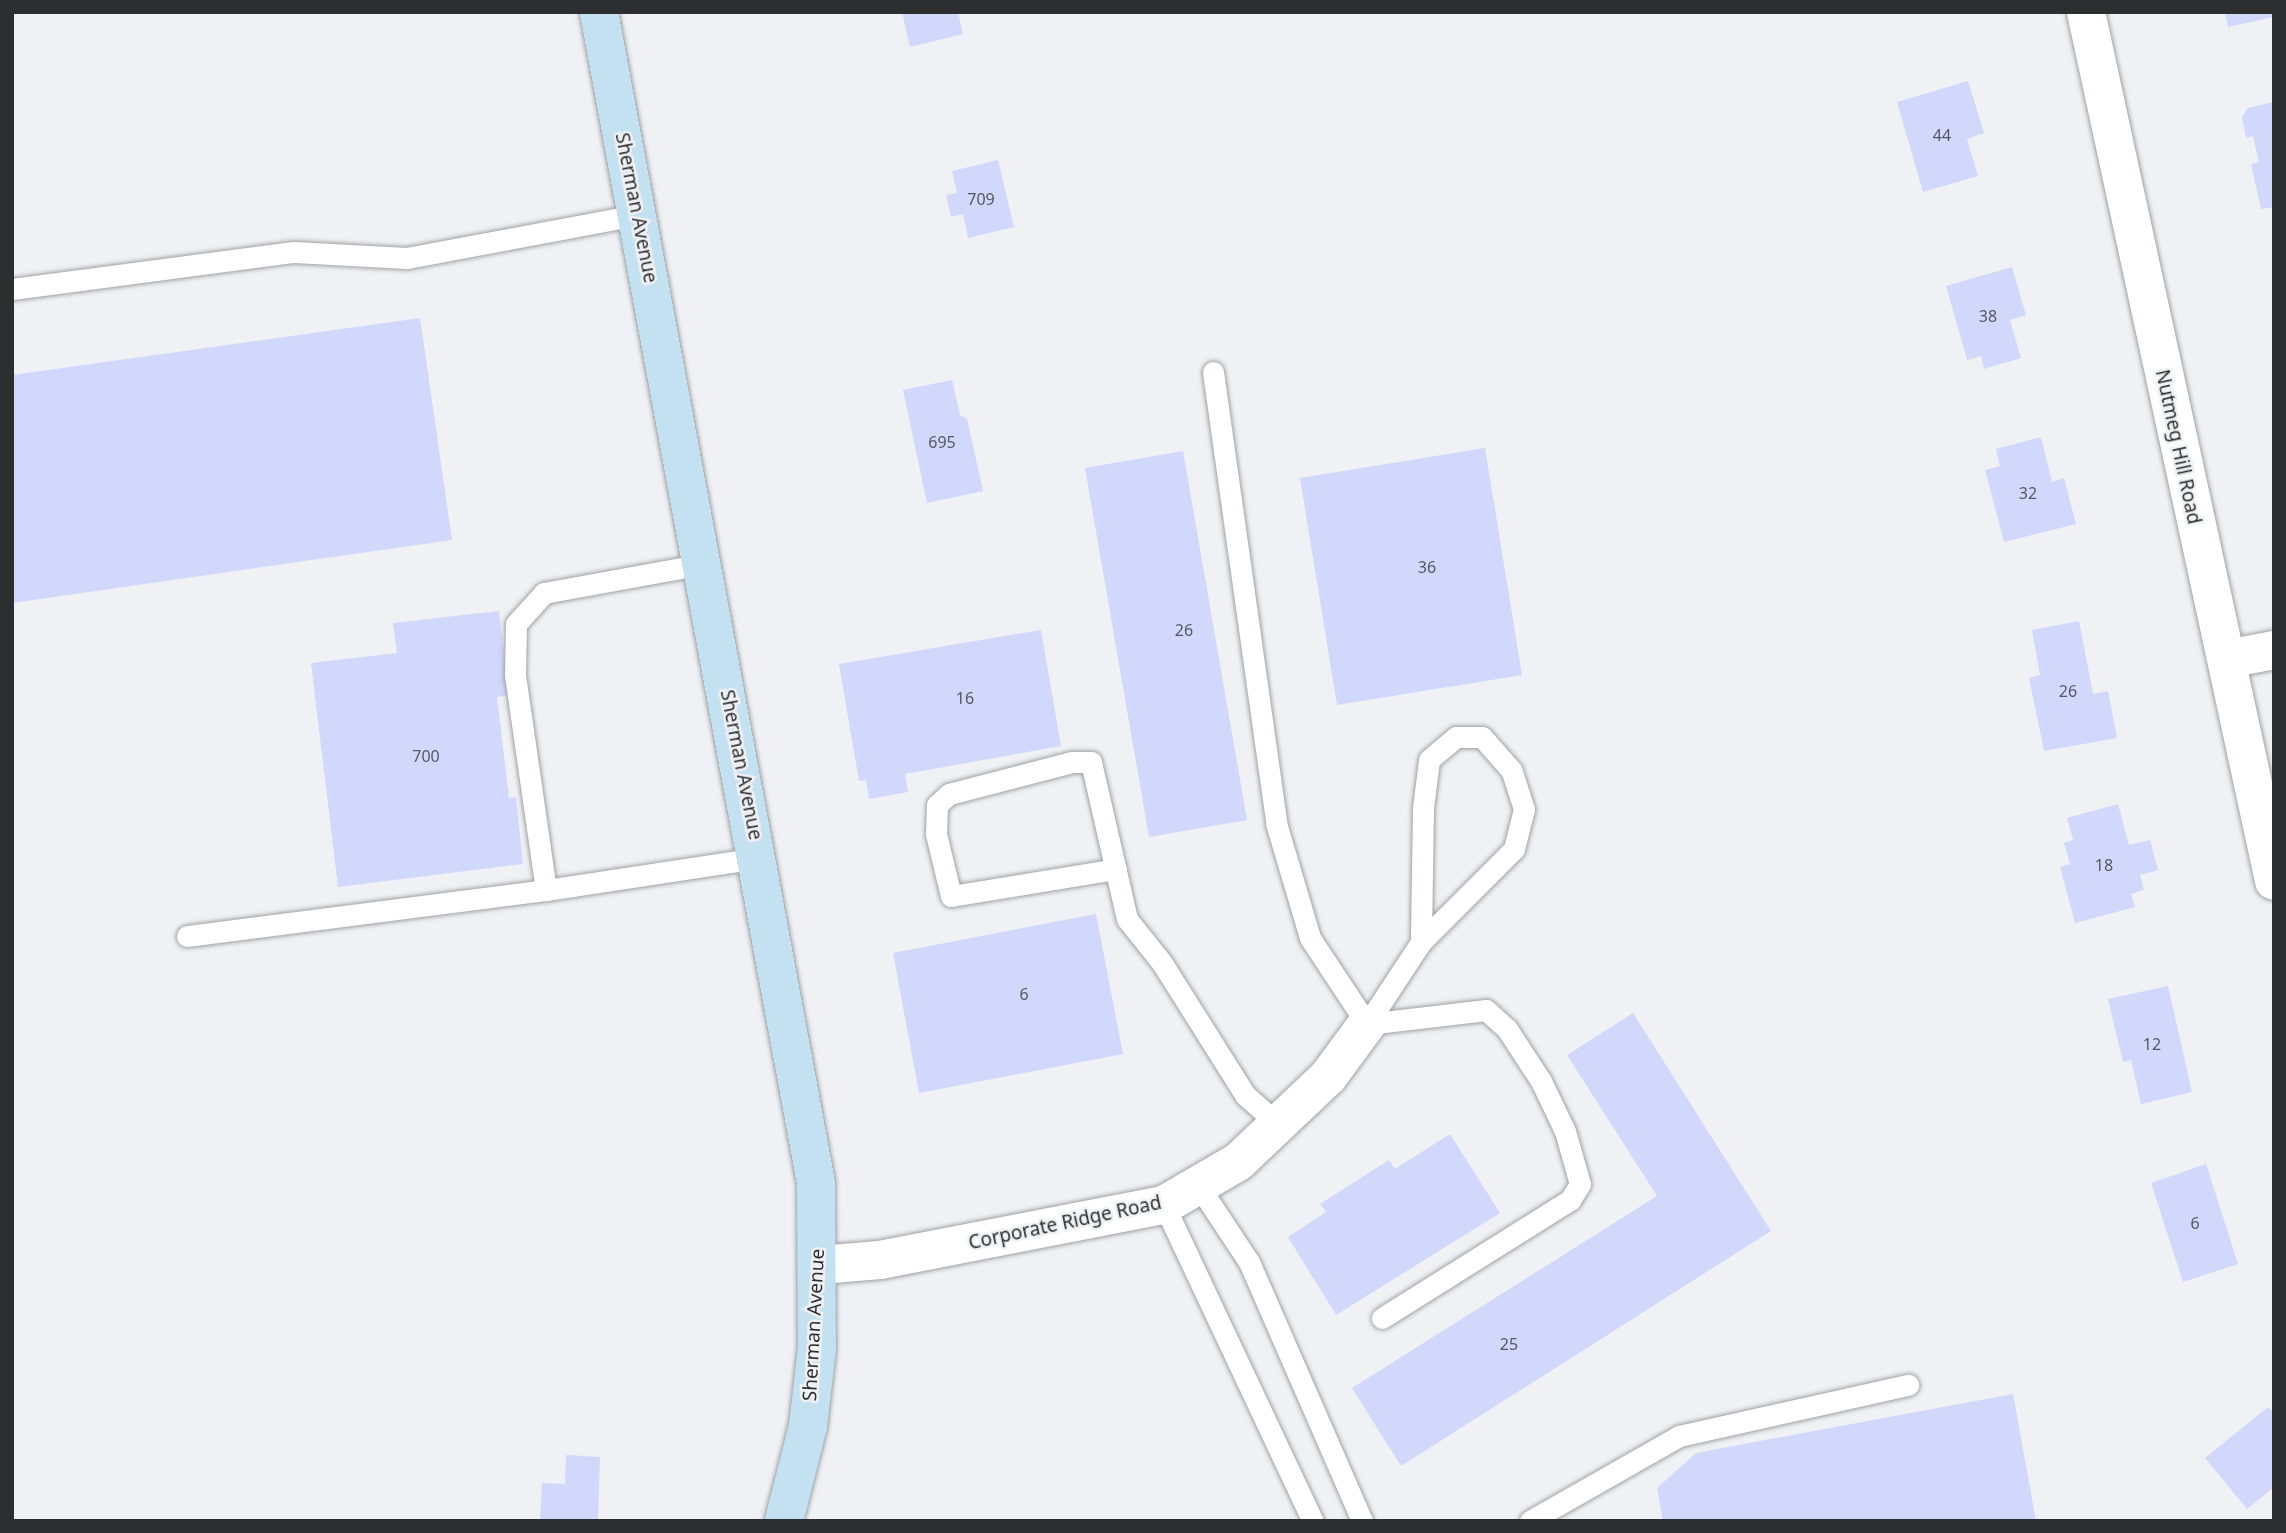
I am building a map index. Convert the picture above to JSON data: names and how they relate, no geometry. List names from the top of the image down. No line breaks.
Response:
{"streets":{"main road":["Sherman Avenue"],"street":["Nutmeg Hill Road","Corporate Ridge Road"]},"crossings":[["Sherman Avenue","Corporate Ridge Road"]],"house_numbers":["44","709","38","695","32","36","26","26","16","700","18","6","12","6","25"]}
